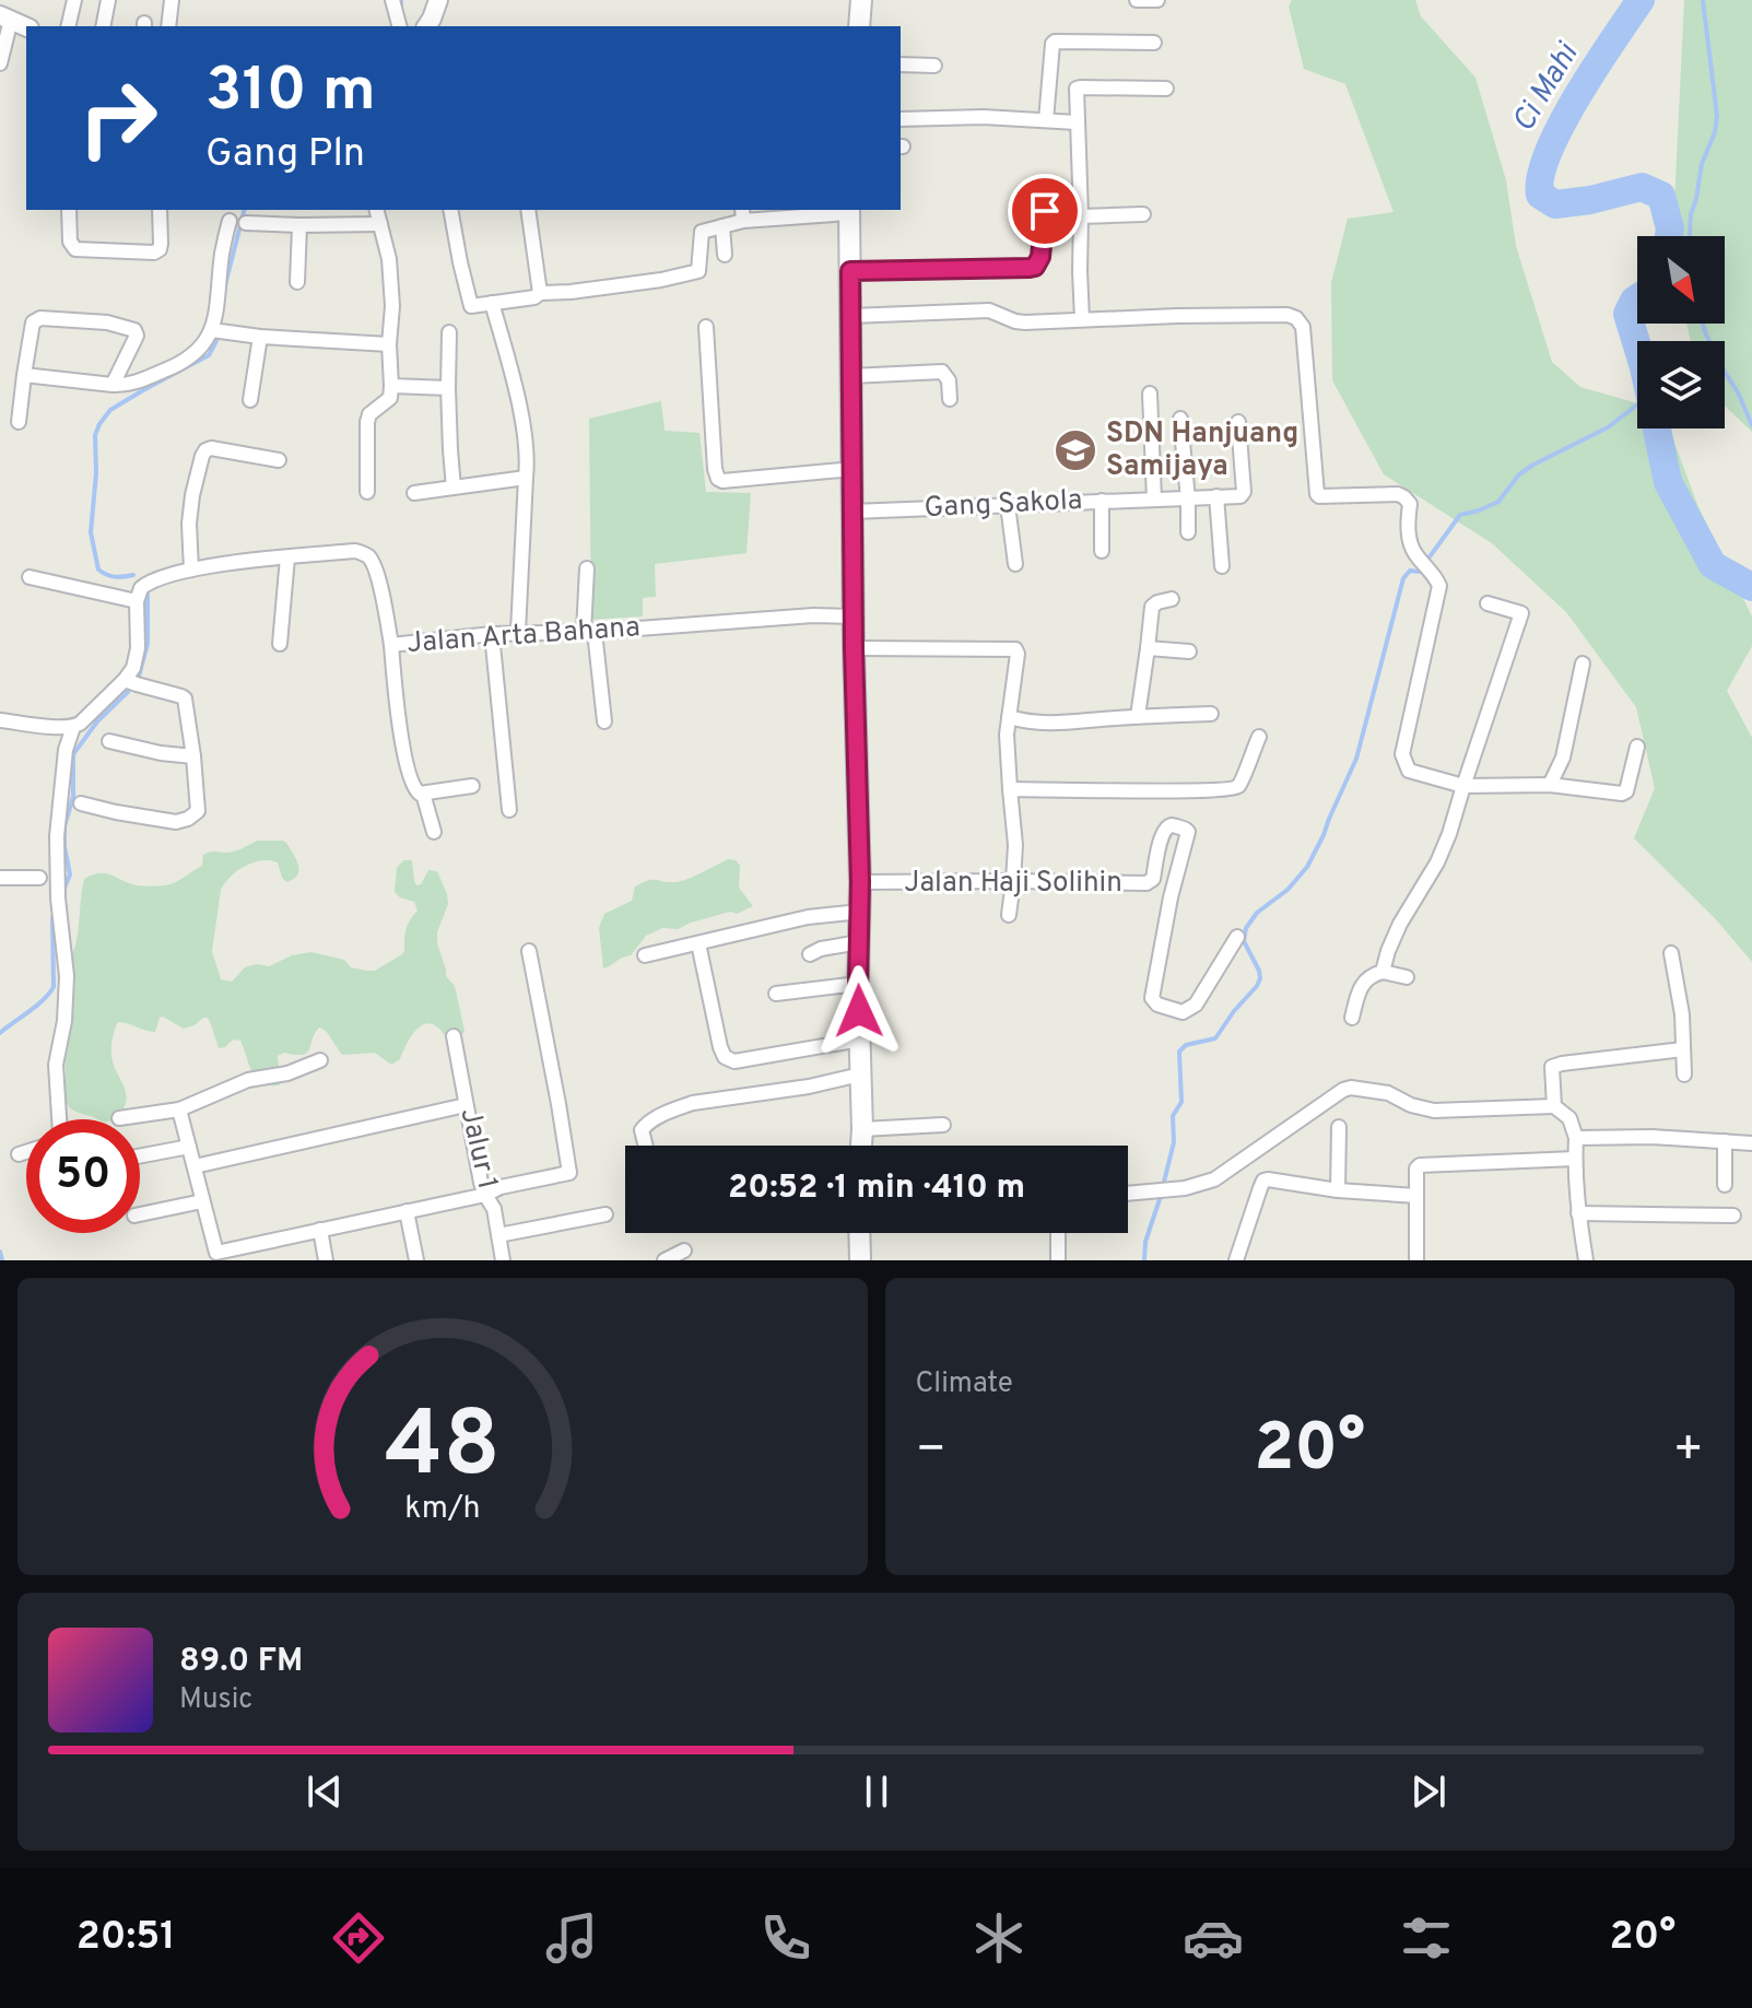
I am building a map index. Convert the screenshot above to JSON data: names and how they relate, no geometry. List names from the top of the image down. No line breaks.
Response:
{"streets":{"street":["Gang Sakola","Jalan Arta Bahana","Jalan Haji Solihin","Jalur 1"]},"water":["Ci Mahi"],"places":{"school or university":["SDN Hanjuang Samijaya"]},"north":"bottom right","page":{"turn":["310 m","Gang Pln"],"limit":"50","trip":"20:52 · 1 min · 410 m","tile":"Climate","heat":["−","20°","+"],"song":["89.0 FM","Music"],"tabs":["20:51","20°"],"gauge":["48","km/h"]}}
